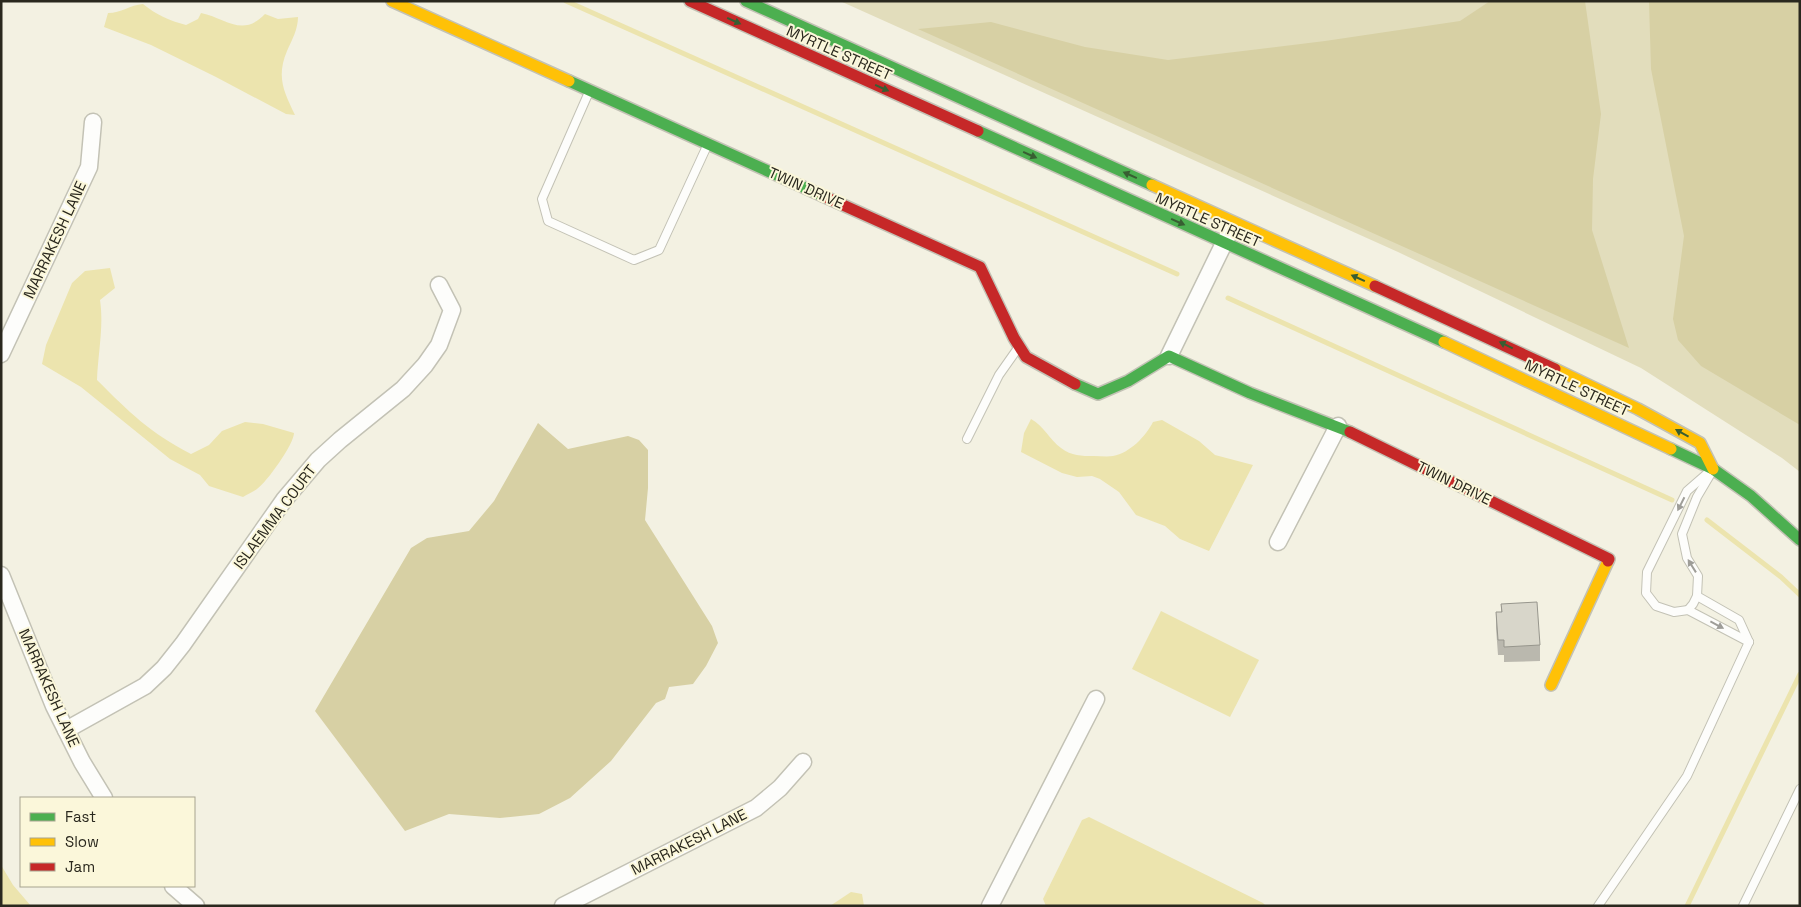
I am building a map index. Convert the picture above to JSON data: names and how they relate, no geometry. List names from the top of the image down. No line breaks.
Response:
{"streets":{"street":["MYRTLE STREET","TWIN DRIVE","MARRAKESH LANE","ISLAEMMA COURT"]},"crossings":[["MARRAKESH LANE","ISLAEMMA COURT"]],"legend":["Fast","Slow","Jam"]}
